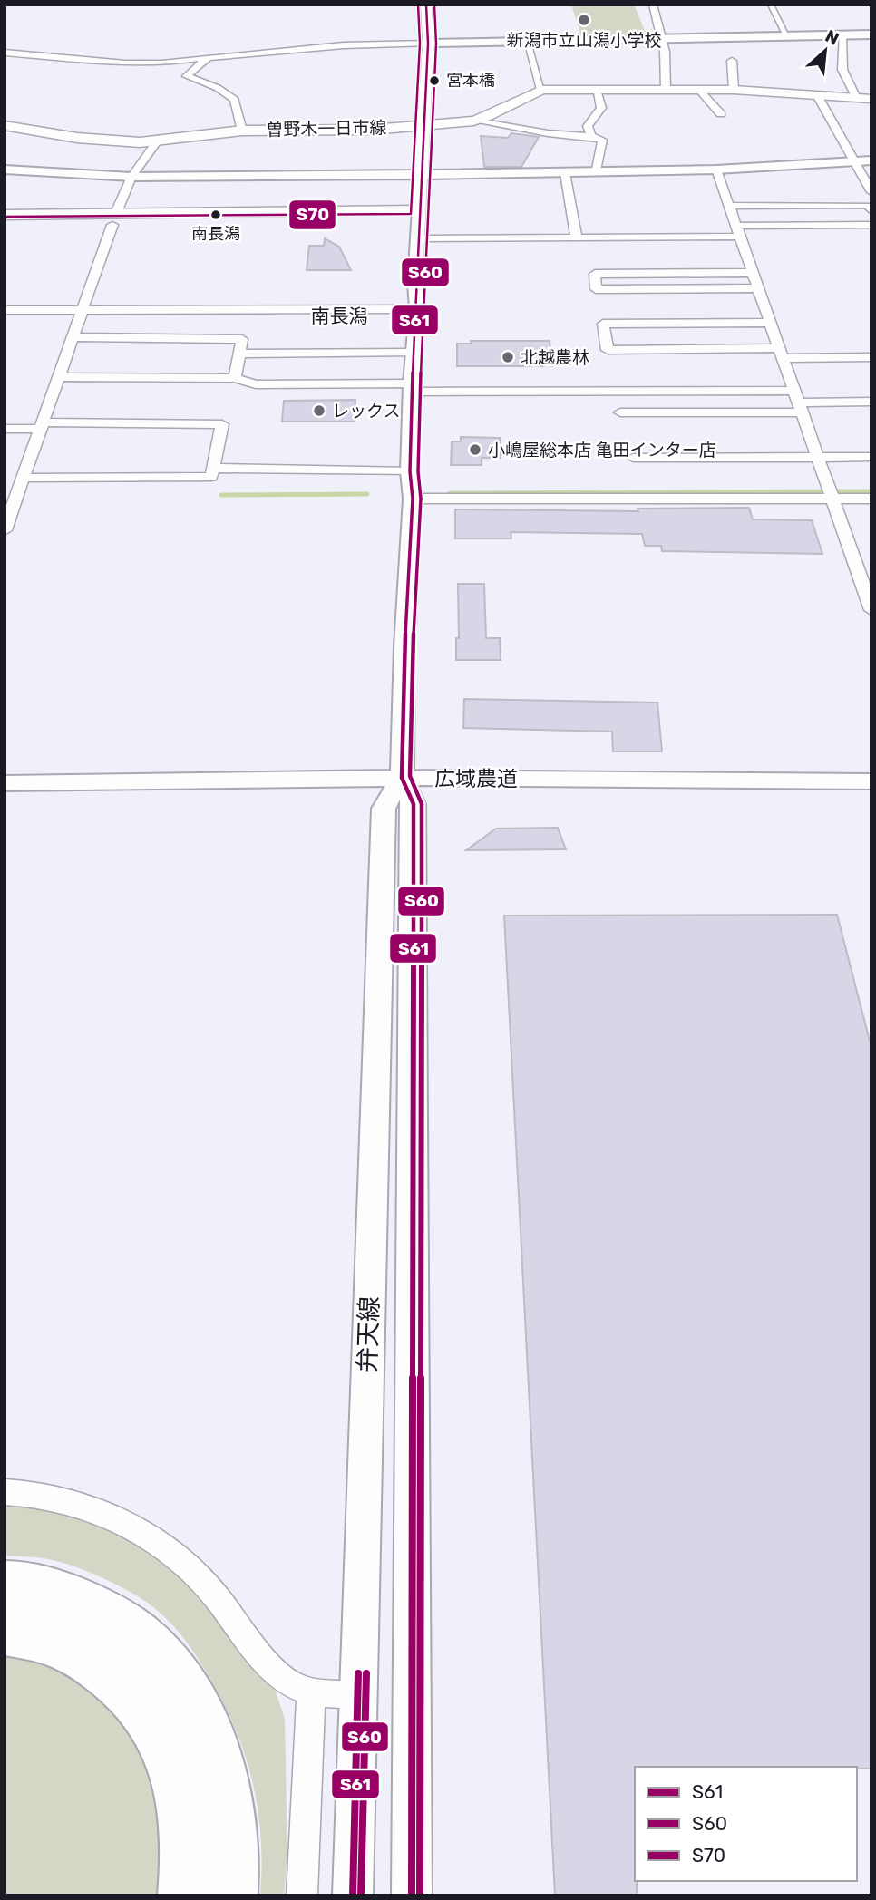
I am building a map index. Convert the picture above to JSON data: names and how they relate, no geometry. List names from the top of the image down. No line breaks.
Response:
{"streets":{"main road":["曽野木一日市線"],"street":["広域農道","弁天線"]},"crossings":[["曽野木一日市線","弁天線"],["広域農道","弁天線"]],"districts":["南長潟"],"places":["新潟市立山潟小学校","宮本橋","南長潟","北越農林","レックス","小嶋屋総本店 亀田インター店"],"lines":["transit line S61","transit line S60","transit line S70"],"legend":["S61","S60","S70"],"north":"top right"}
